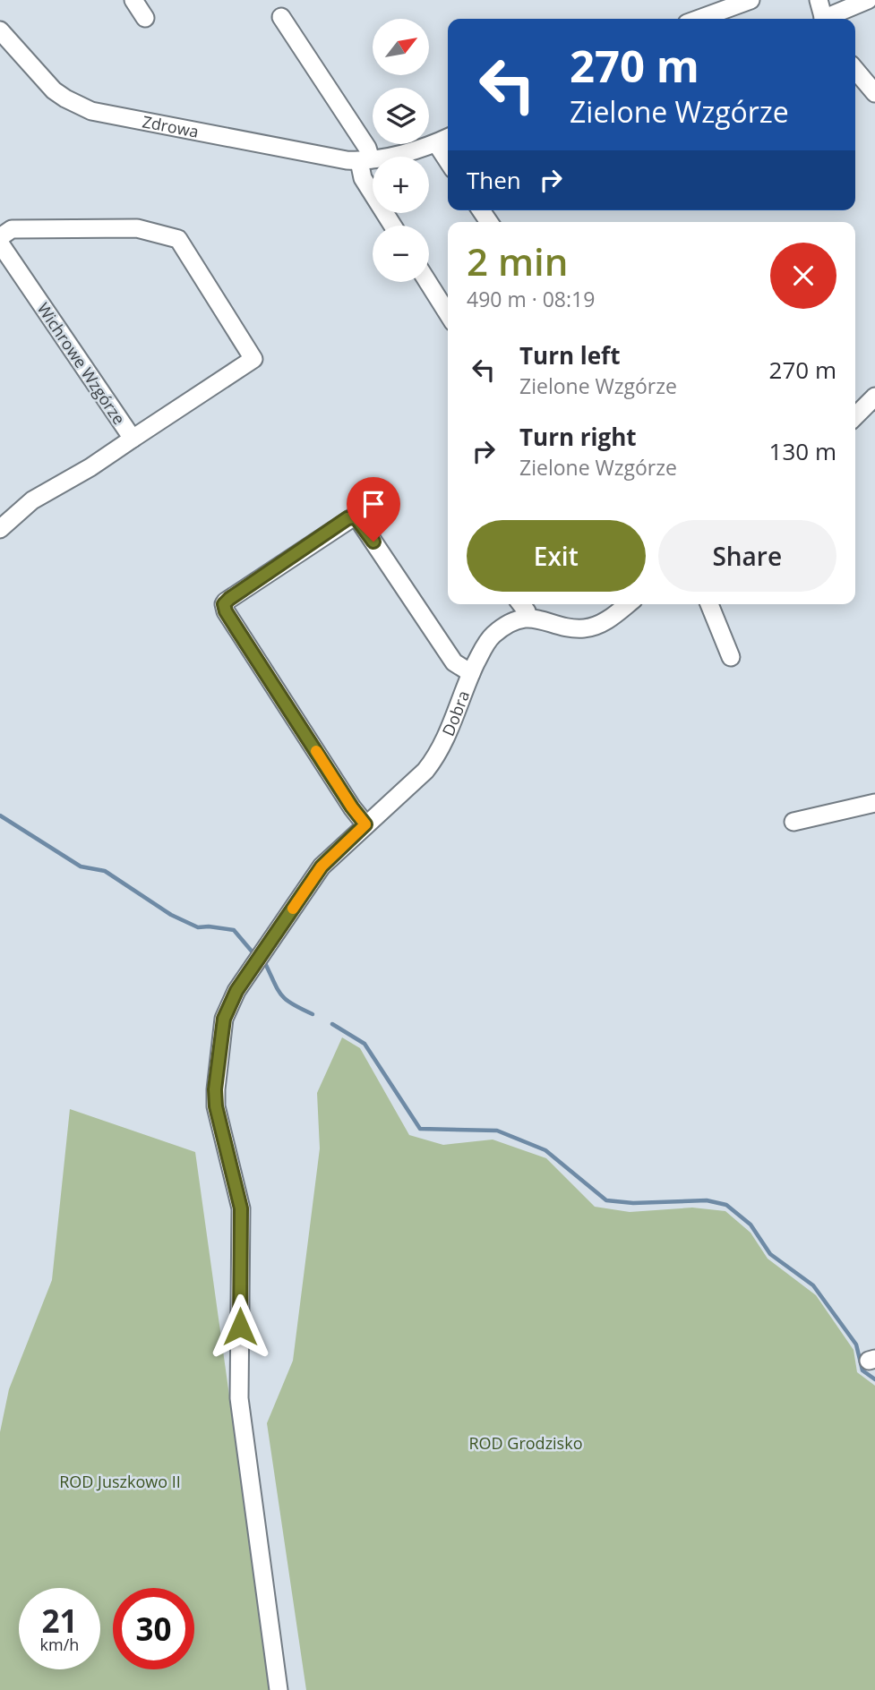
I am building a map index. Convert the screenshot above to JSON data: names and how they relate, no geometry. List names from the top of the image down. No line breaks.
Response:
{"streets":{"street":["Zdrowa","Wichrowe Wzgórze","Dobra"]},"parks":["ROD Grodzisko","ROD Juszkowo II"],"north":"top right","page":{"map_buttons":["+","−"],"turn":["270 m","Zielone Wzgórze"],"then":"Then","heading":["2 min","490 m · 08:19"],"list":[{"name":"Turn left","note":"Zielone Wzgórze","value":"270 m"},{"name":"Turn right","note":"Zielone Wzgórze","value":"130 m"}],"buttons":["Exit","Share"],"speed":"21 km/h","limit":"30"}}
